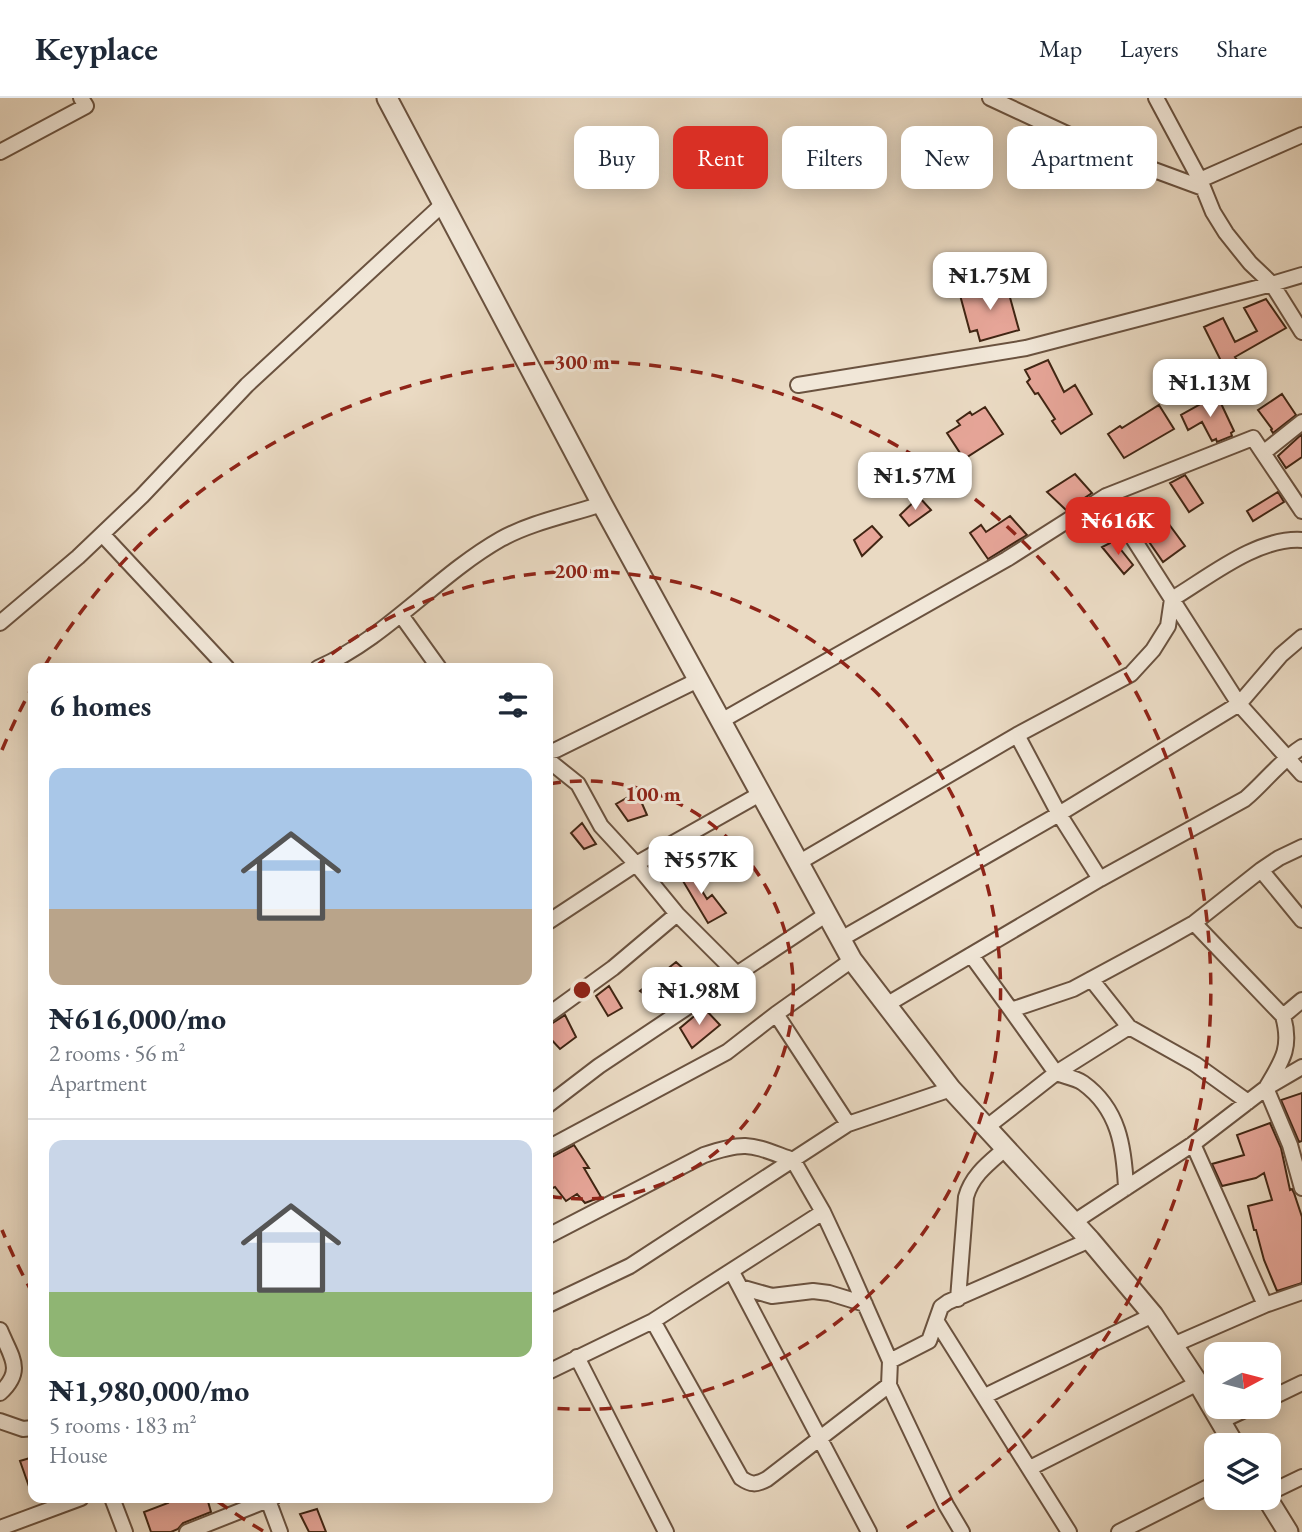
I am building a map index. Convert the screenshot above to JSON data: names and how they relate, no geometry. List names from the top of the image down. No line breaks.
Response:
{"north":"right","page":{"header":"Keyplace","nav":["Map","Layers","Share"],"chip":["Buy","Rent","Filters","New","Apartment"],"price":["₦1.75M","₦1.13M","₦1.57M","₦616K","₦557K","₦1.98M"],"heading":"6 homes","list":[{"name":"₦616,000/mo","note":"2 rooms · 56 m² · Apartment"},{"name":"₦1,980,000/mo","note":"5 rooms · 183 m² · House"}]},"rings":["300 m","200 m","100 m"]}
